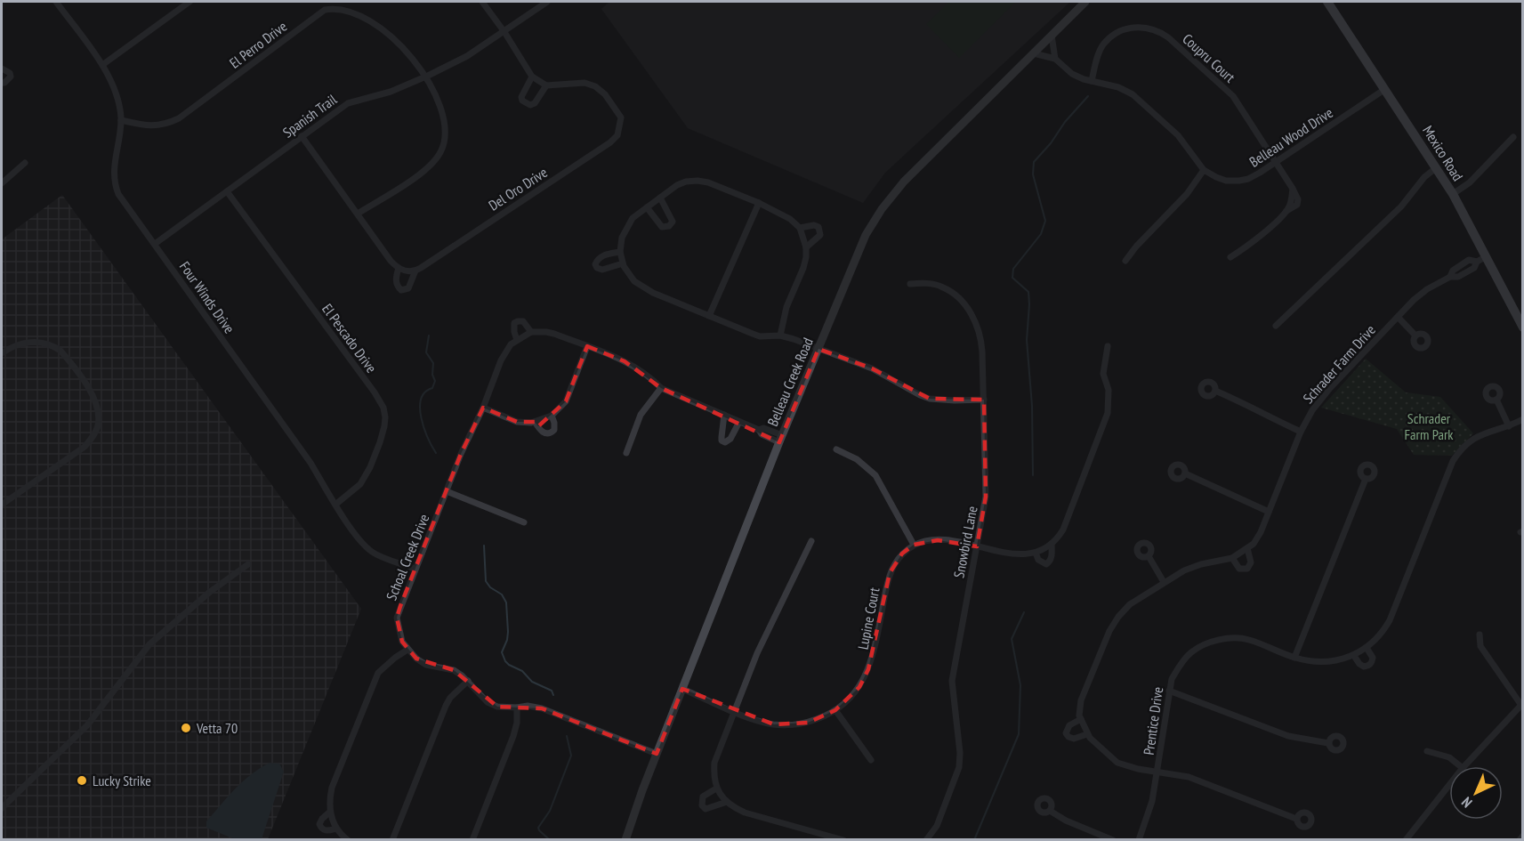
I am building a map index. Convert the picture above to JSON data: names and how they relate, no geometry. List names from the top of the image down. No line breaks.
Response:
{"streets":{"main road":["Mexico Road","Belleau Creek Road"],"street":["El Perro Drive","Coupru Court","Spanish Trail","Belleau Wood Drive","Del Oro Drive","Four Winds Drive","El Pescado Drive","Schrader Farm Drive","Snowbird Lane","Schoal Creek Drive","Lupine Court","Prentice Drive"]},"crossings":[["El Perro Drive","Spanish Trail"],["El Perro Drive","Del Oro Drive"],["El Perro Drive","Four Winds Drive"],["Coupru Court","Belleau Wood Drive"],["Spanish Trail","Del Oro Drive"],["Spanish Trail","Four Winds Drive"],["Spanish Trail","El Pescado Drive"],["Belleau Wood Drive","Mexico Road"],["Mexico Road","Schrader Farm Drive"],["Four Winds Drive","El Pescado Drive"],["Four Winds Drive","Schoal Creek Drive"],["Schrader Farm Drive","Prentice Drive"],["Belleau Creek Road","Schoal Creek Drive"],["Belleau Creek Road","Lupine Court"]],"parks":["Schrader Farm Park"],"places":["Vetta 70","Lucky Strike"],"north":"bottom left"}
